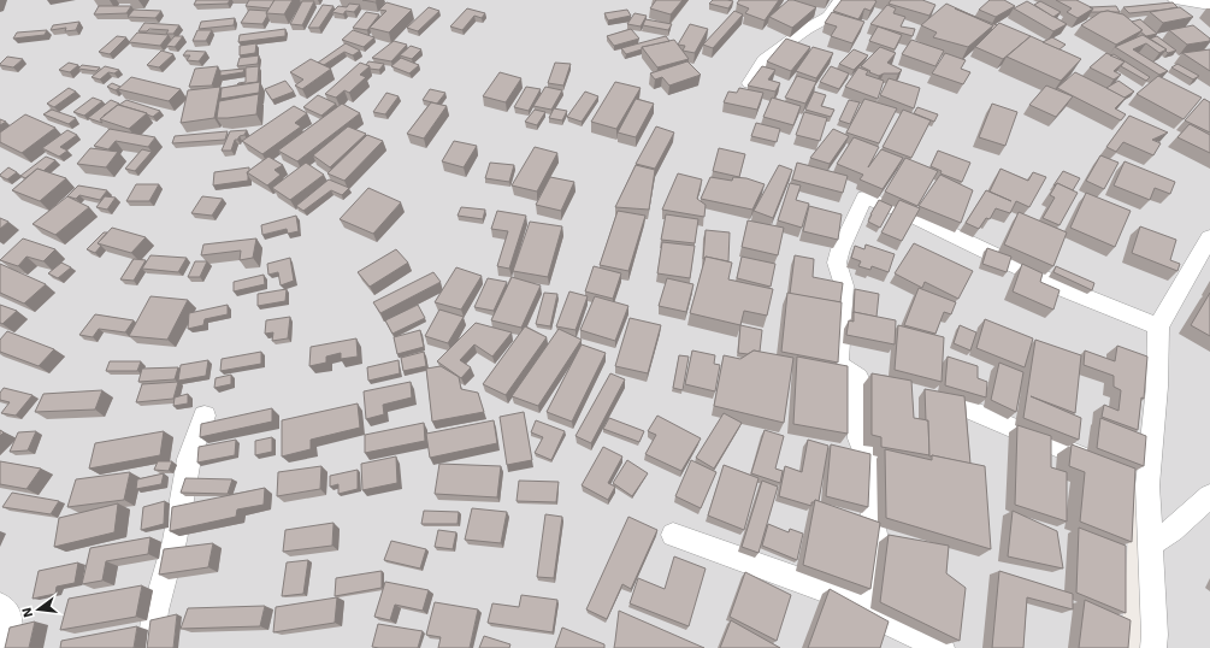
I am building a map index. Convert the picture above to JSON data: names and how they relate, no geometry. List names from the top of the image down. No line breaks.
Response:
{"north":"left"}
